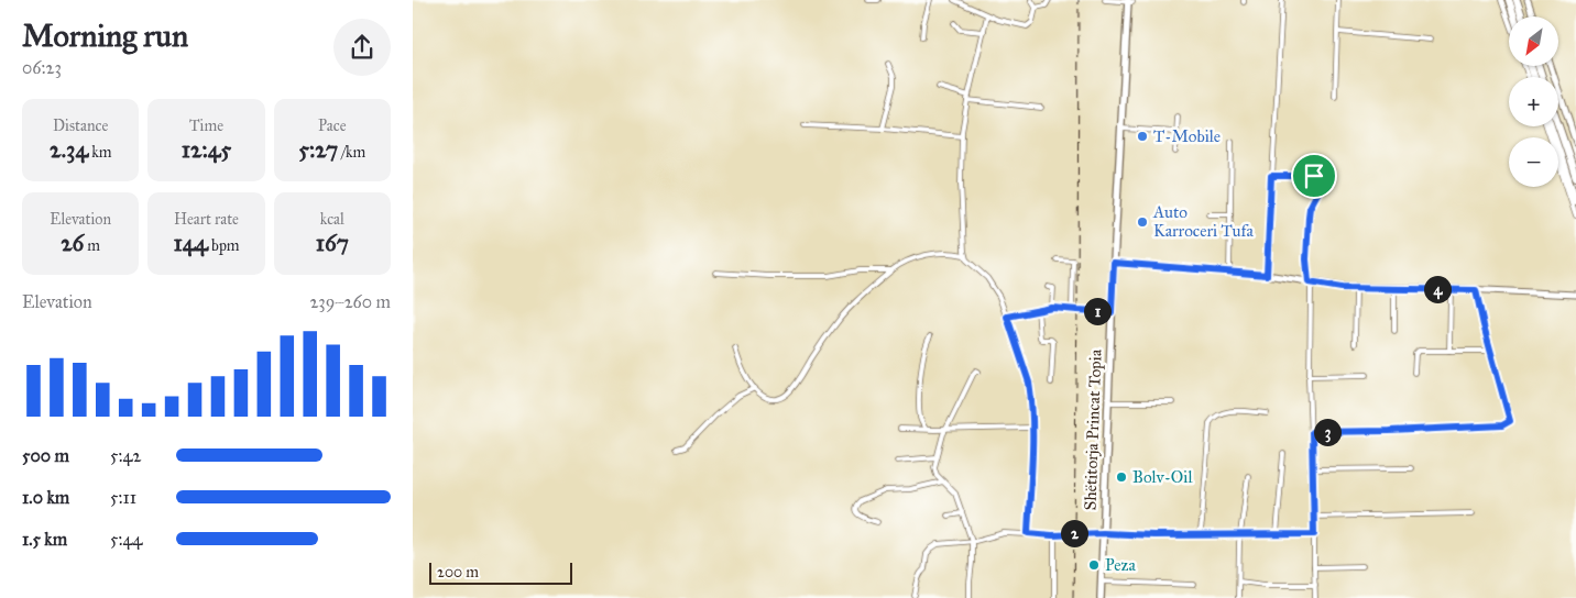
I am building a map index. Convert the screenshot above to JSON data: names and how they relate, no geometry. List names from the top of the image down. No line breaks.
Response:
{"streets":{"main road":["Shëtitorja Princat Topia"]},"places":["T-Mobile","Auto Karroceri Tufa","Bolv-Oil","Peza"],"scale_bar":"200 m","north":"bottom left","page":{"heading":["Morning run","06:23"],"map_buttons":["+","−"],"stats":[["Distance","2.34 km"],["Time","12:45"],["Pace","5:27 /km"],["Elevation","26 m"],["Heart rate","144 bpm"],["kcal","167"]],"pins":["4","1","3","2"],"chart":["Elevation","239–260 m"],"list":[{"name":"500 m","note":"5:42"},{"name":"1.0 km","note":"5:11"},{"name":"1.5 km","note":"5:44"}],"scale":"200 m"}}
